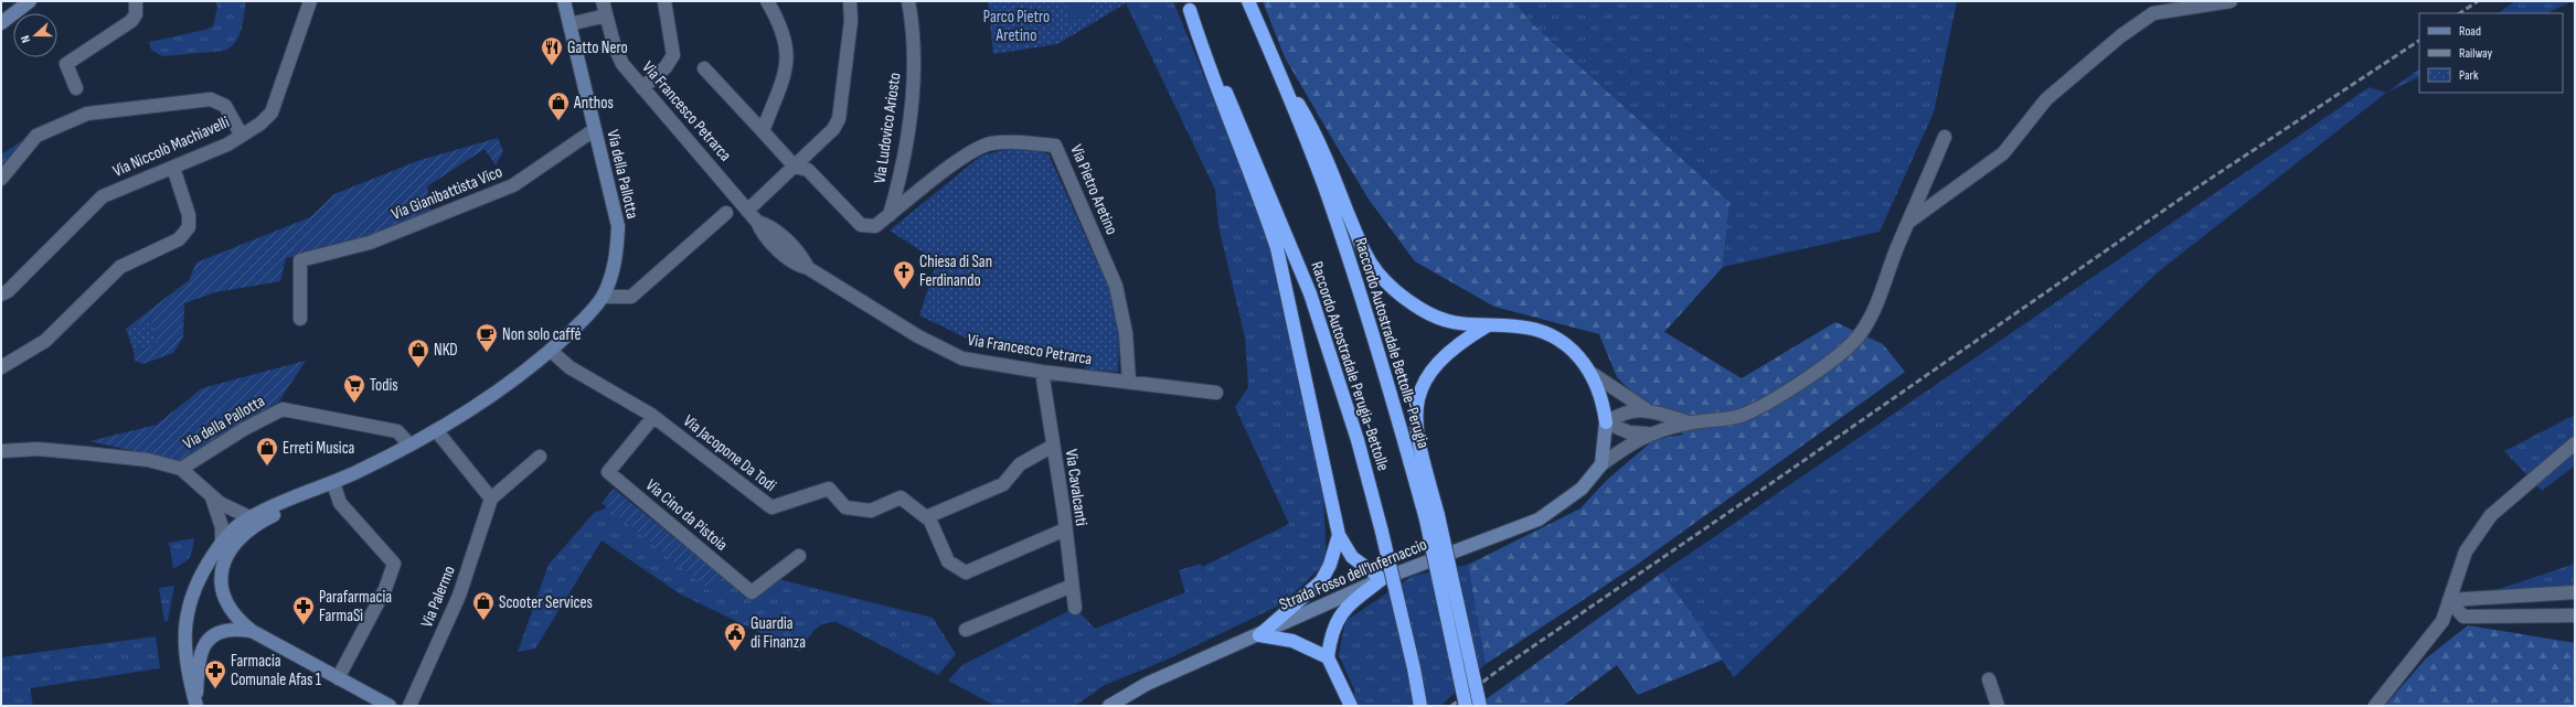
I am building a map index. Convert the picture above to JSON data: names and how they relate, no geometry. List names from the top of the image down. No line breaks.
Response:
{"streets":{"highway":["Raccordo Autostradale Bettolle-Perugia","Raccordo Autostradale Perugia-Bettolle"],"main road":["Via della Pallotta","Strada Fosso dell'Infernaccio"],"street":["Via Francesco Petrarca","Via Ludovico Ariosto","Via Niccolò Machiavelli","Via Pietro Aretino","Via Gianibattista Vico","Via Jacopone Da Todi","Via Cavalcanti","Via Cino da Pistoia","Via Palermo"]},"crossings":[["Via Francesco Petrarca","Via Pietro Aretino"],["Via Francesco Petrarca","Via Cavalcanti"],["Via Ludovico Ariosto","Via Pietro Aretino"],["Via della Pallotta","Via Gianibattista Vico"],["Via della Pallotta","Via Jacopone Da Todi"],["Via Jacopone Da Todi","Via Cino da Pistoia"]],"parks":["Parco Pietro Aretino"],"places":{"restaurant":["Gatto Nero"],"shop":["Anthos","NKD","Erreti Musica","Scooter Services"],"church":["Chiesa di San Ferdinando"],"cafe":["Non solo caffé"],"supermarket":["Todis"],"pharmacy":["Parafarmacia FarmaSì","Farmacia Comunale Afas 1"],"public building":["Guardia di Finanza"]},"legend":["Road","Railway","Park"],"north":"left"}
